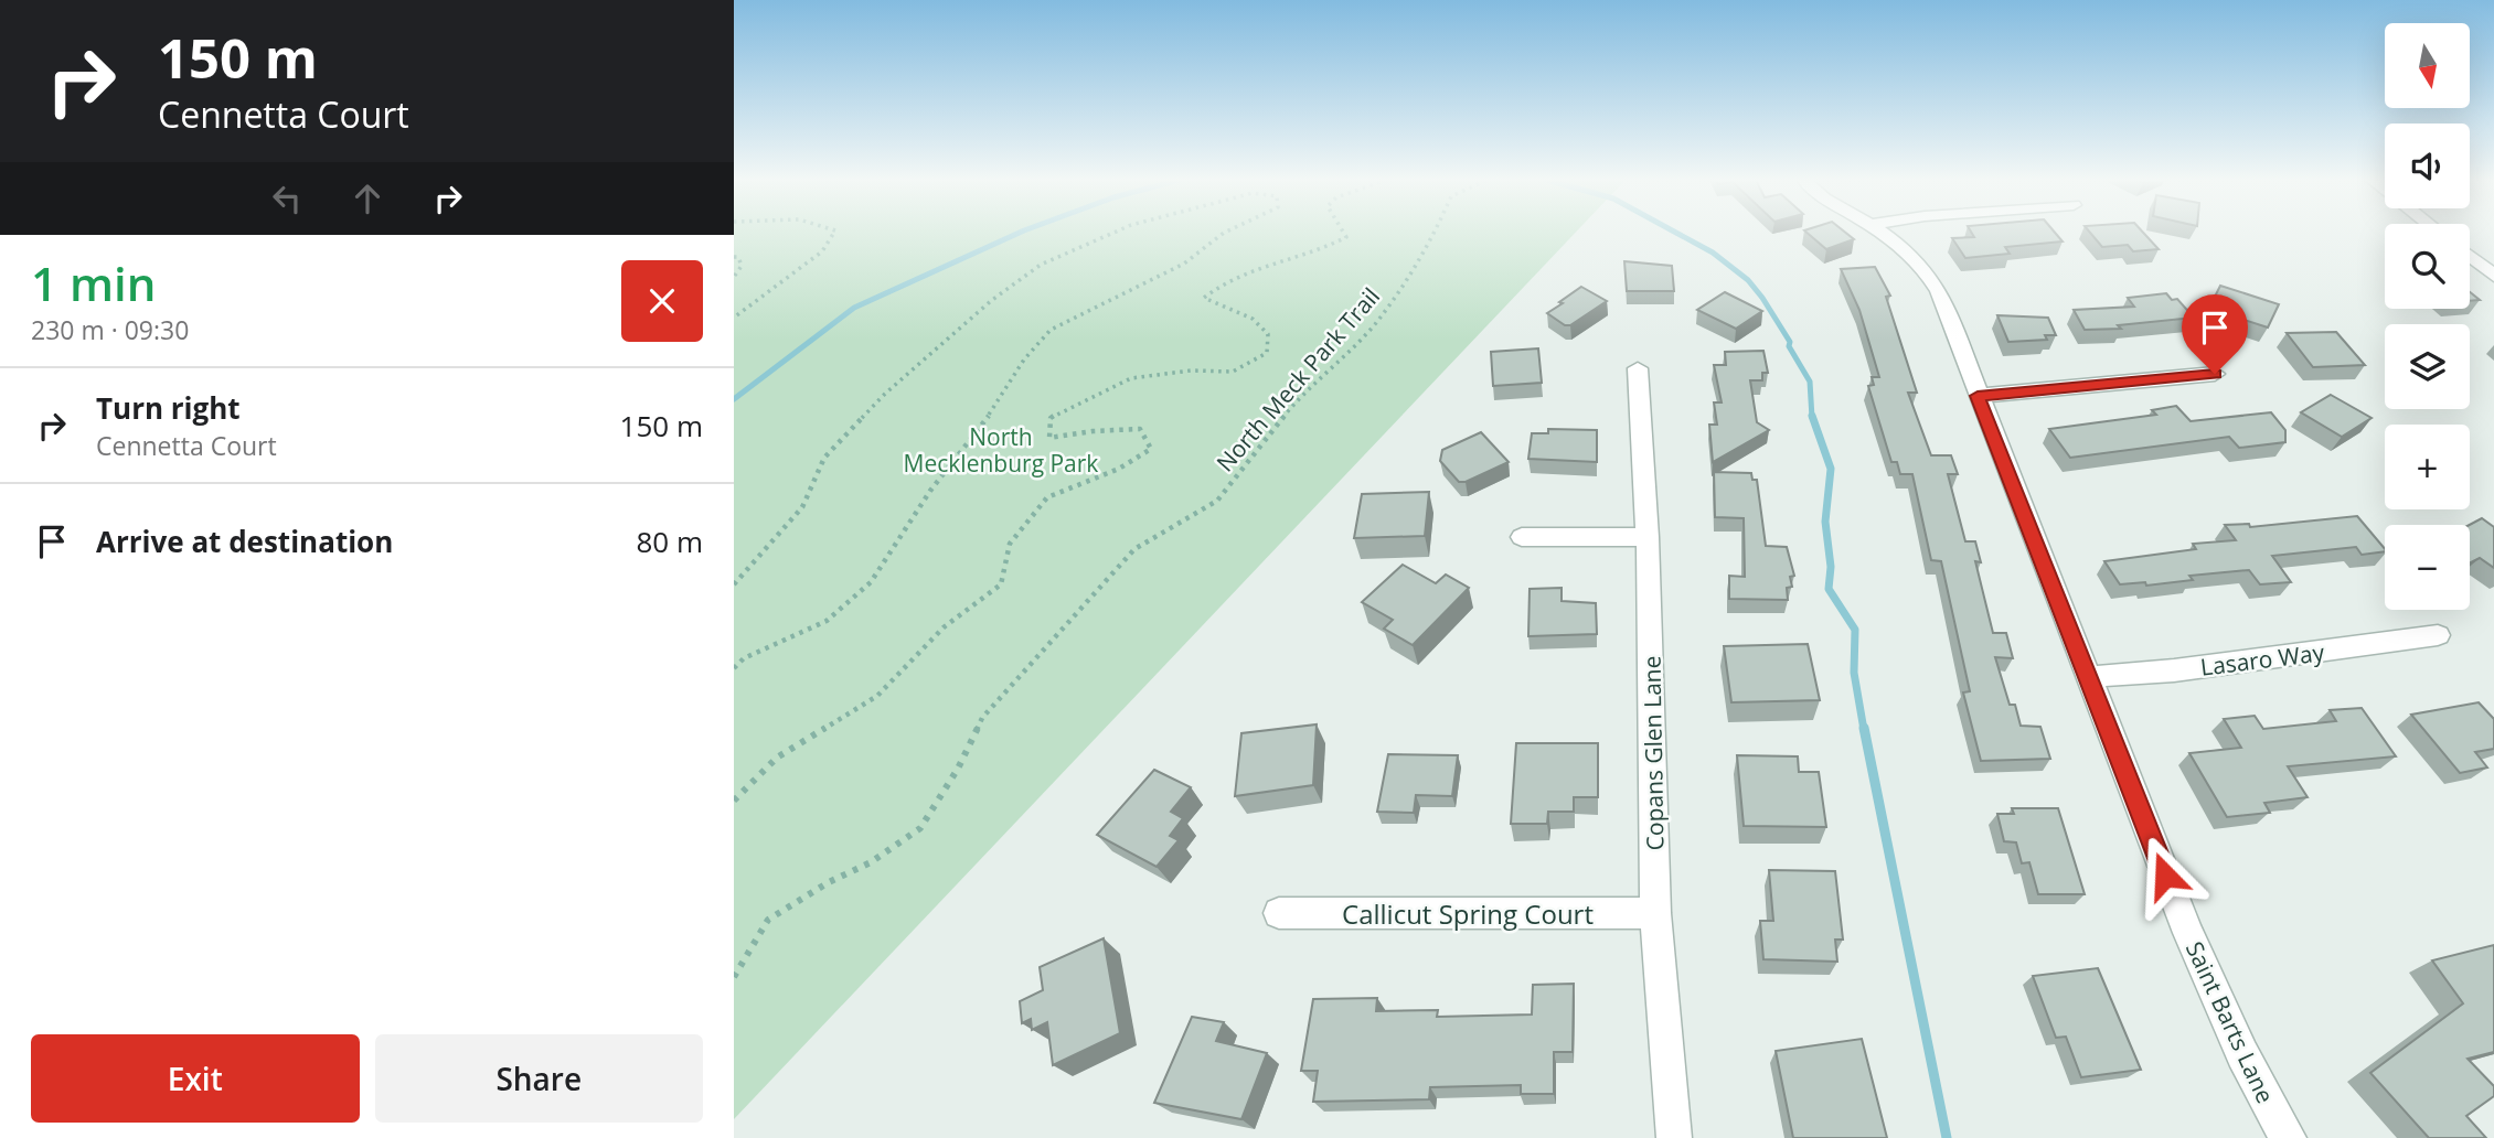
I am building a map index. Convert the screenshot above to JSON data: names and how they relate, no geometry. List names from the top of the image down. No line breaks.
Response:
{"streets":{"street":["Lasaro Way","Copans Glen Lane","Callicut Spring Court","Saint Barts Lane"],"path":["North Meck Park Trail"]},"crossings":[["Lasaro Way","Saint Barts Lane"],["Copans Glen Lane","Callicut Spring Court"]],"parks":["North Mecklenburg Park"],"north":"bottom","page":{"turn":["150 m","Cennetta Court"],"map_buttons":["+","−"],"heading":["1 min","230 m · 09:30"],"list":[{"name":"Turn right","note":"Cennetta Court","value":"150 m"},{"name":"Arrive at destination","value":"80 m"}],"buttons":["Exit","Share"]}}
